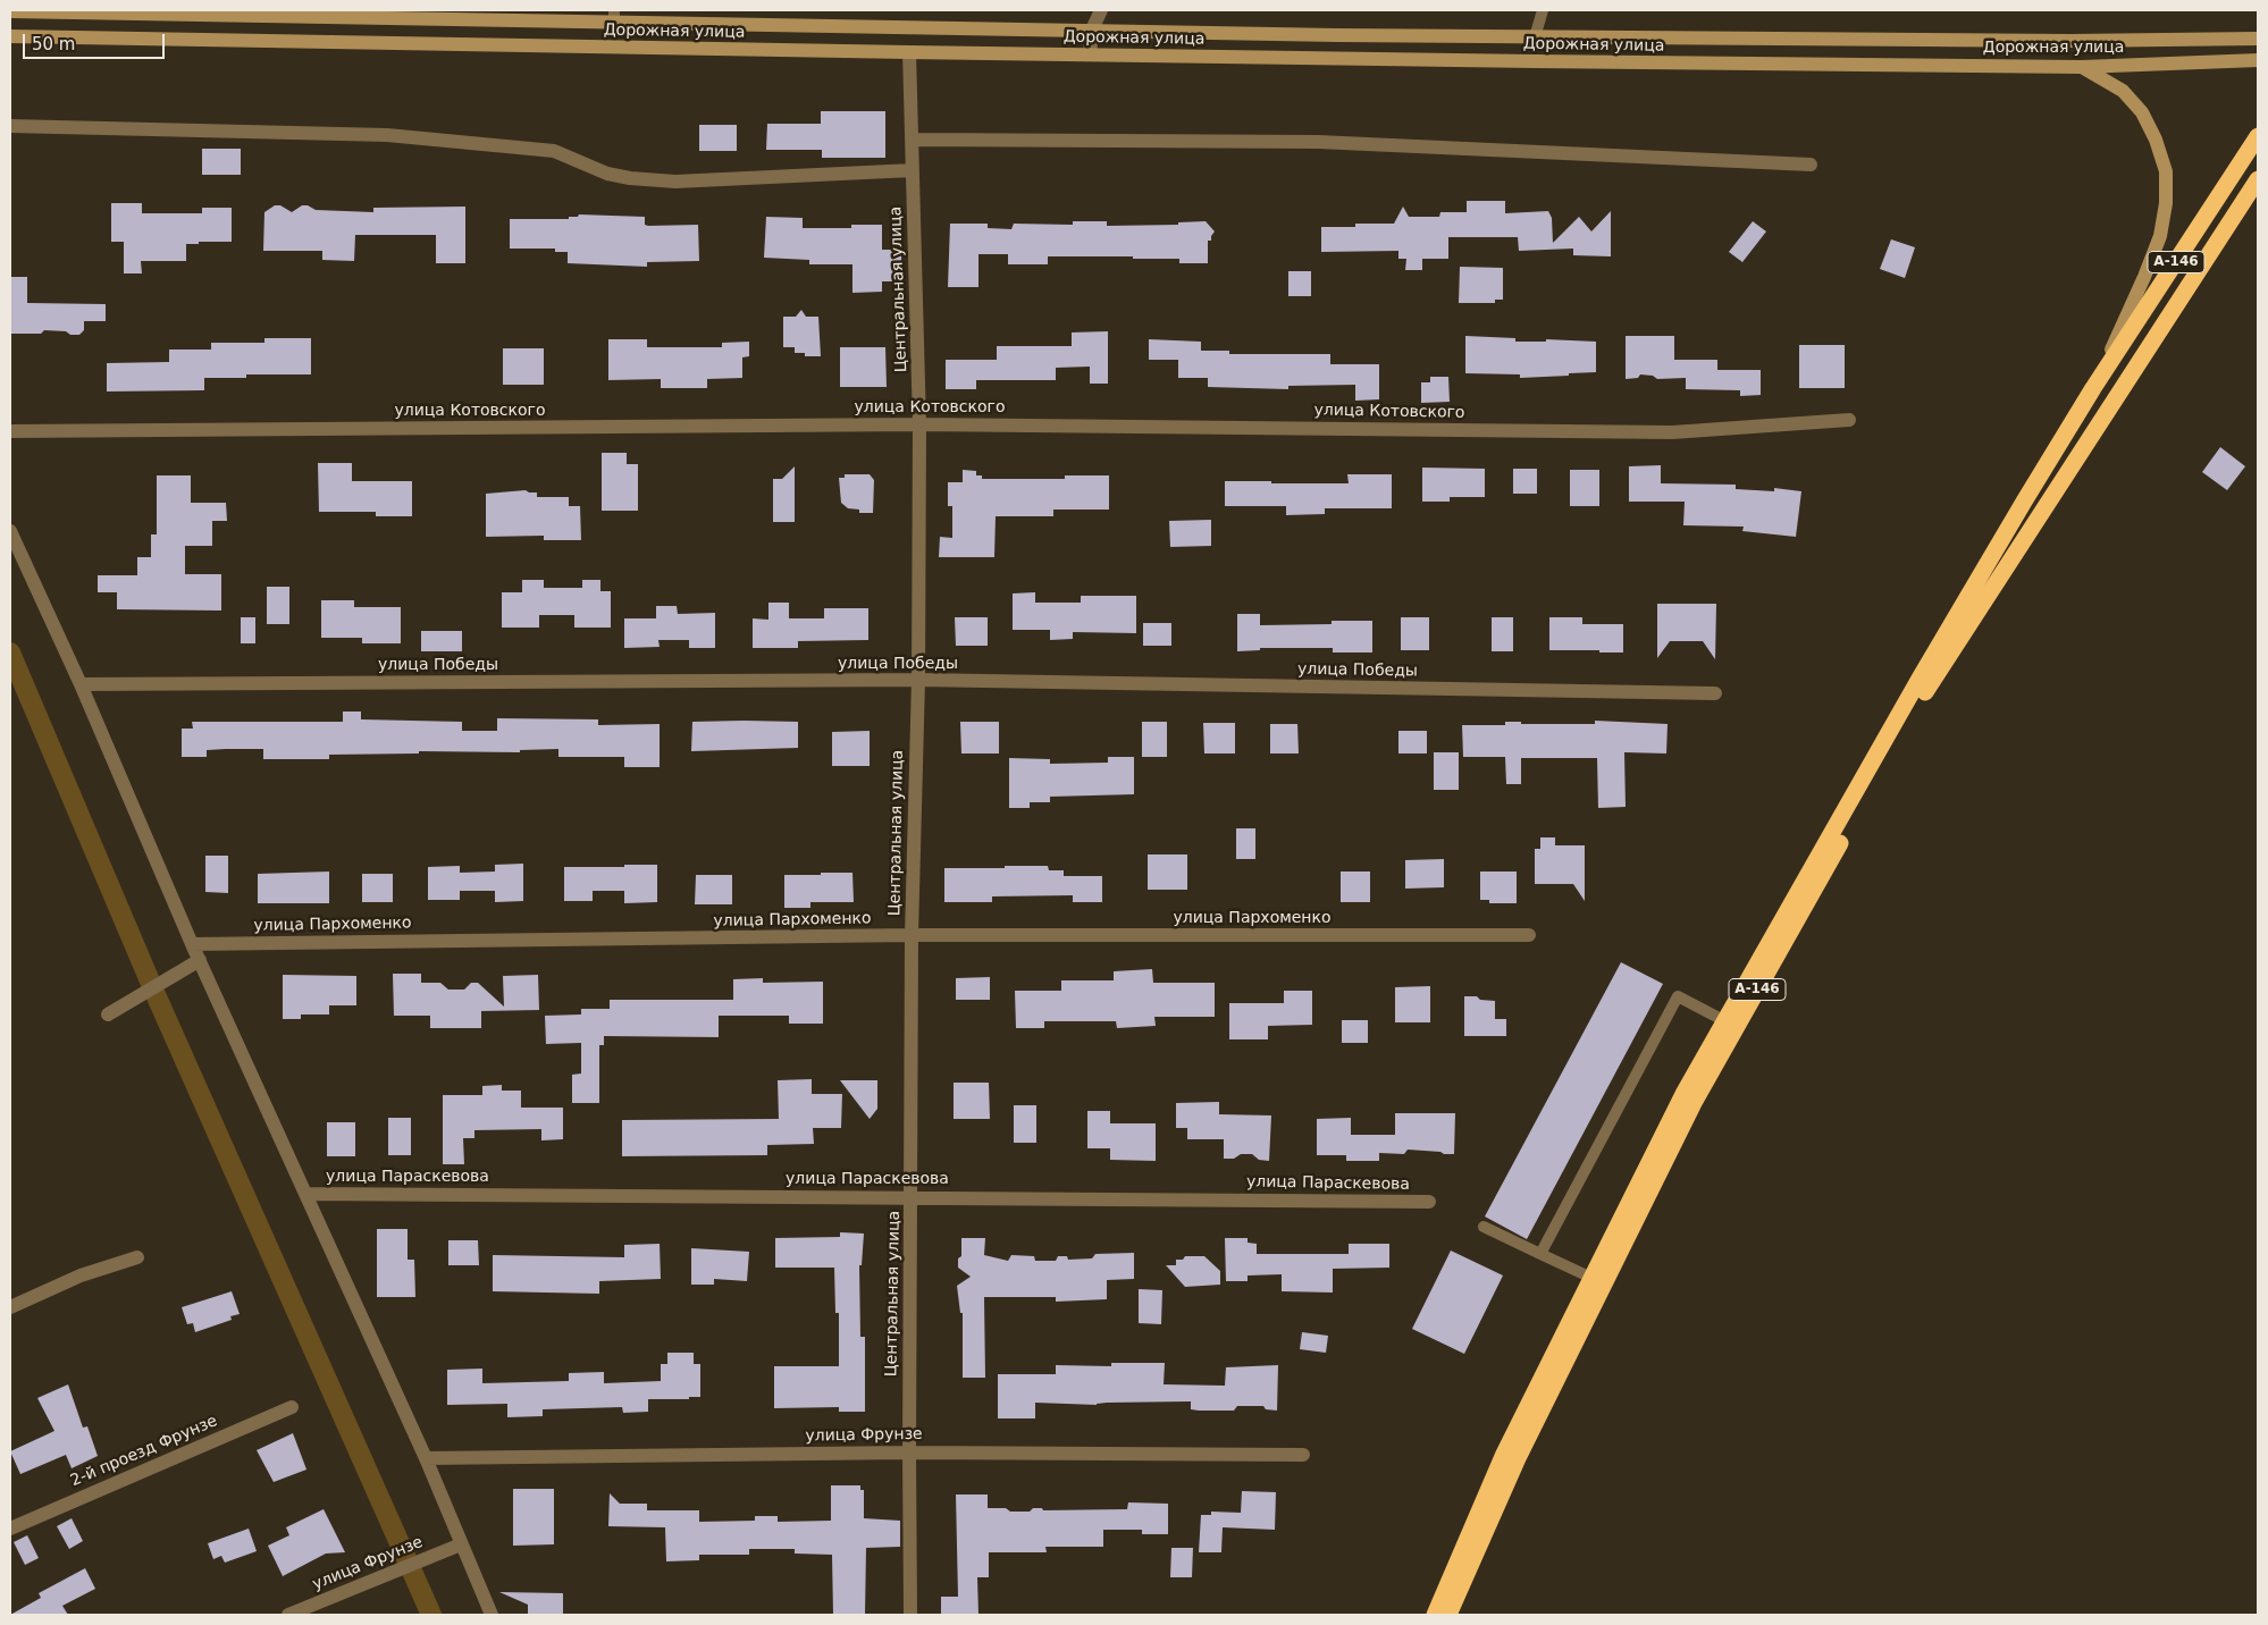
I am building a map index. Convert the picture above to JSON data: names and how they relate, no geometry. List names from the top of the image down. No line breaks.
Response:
{"streets":{"highway":["А-146"],"main road":["Дорожная улица"],"street":["Центральная улица","улица Котовского","улица Победы","улица Пархоменко","улица Параскевова","улица Фрунзе","2-й проезд Фрунзе"]},"crossings":[["Дорожная улица","Центральная улица"],["Центральная улица","улица Котовского"],["Центральная улица","улица Победы"],["Центральная улица","улица Пархоменко"],["Центральная улица","улица Параскевова"],["Центральная улица","улица Фрунзе"]],"scale_bar":"50 m"}
